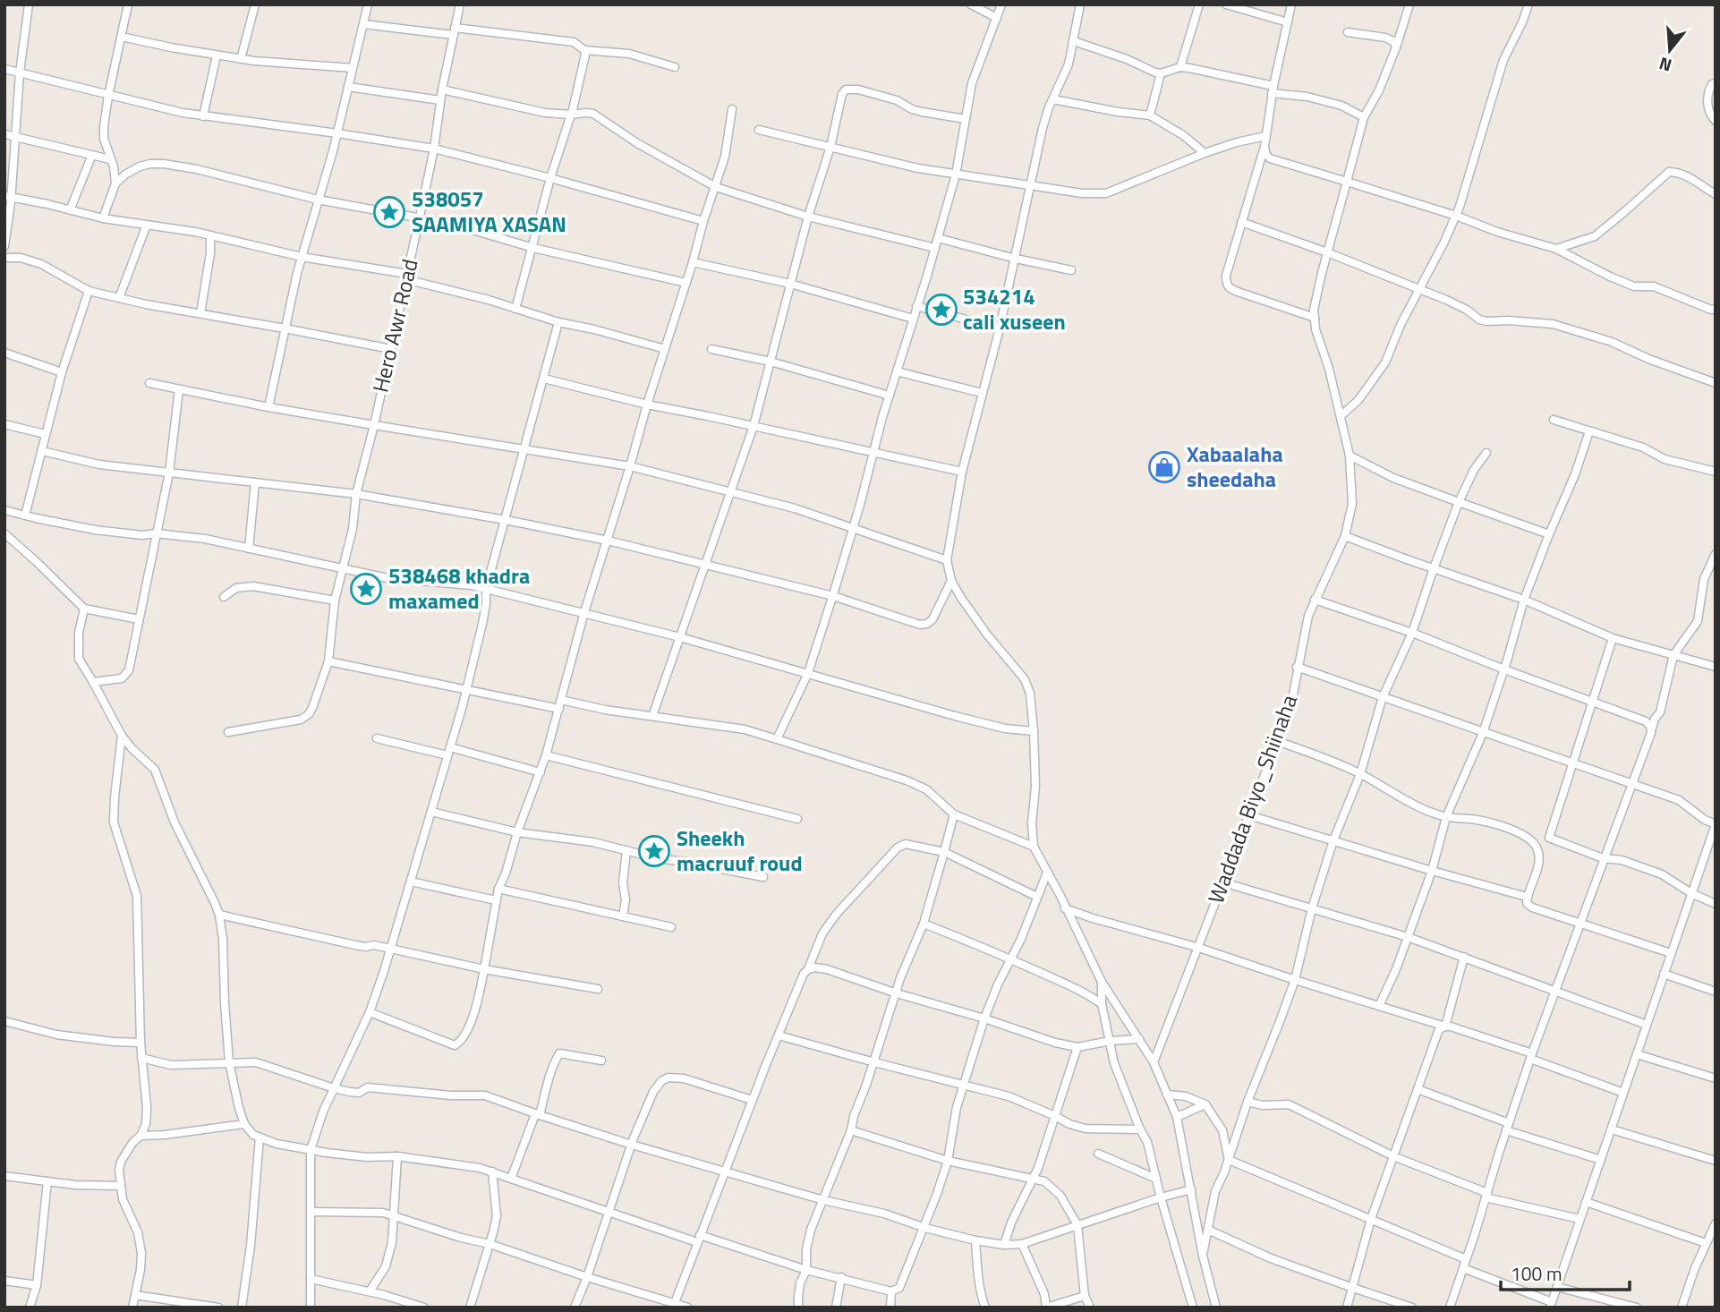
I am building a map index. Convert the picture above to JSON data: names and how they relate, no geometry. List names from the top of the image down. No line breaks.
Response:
{"streets":{"street":["Hero Awr Road","Waddada Biyo_Shiinaha"]},"places":{"place":["538057 SAAMIYA XASAN","534214 cali xuseen","538468 khadra maxamed","Sheekh macruuf roud"],"shop":["Xabaalaha sheedaha"]},"scale_bar":"100 m","north":"bottom"}
